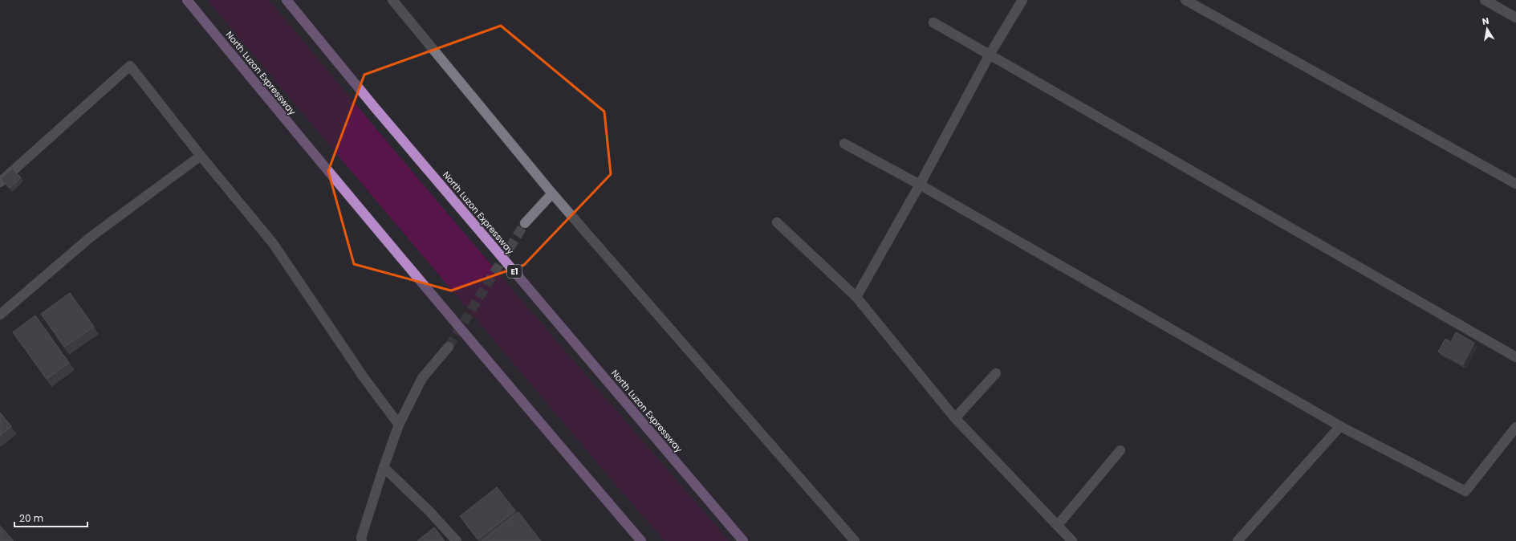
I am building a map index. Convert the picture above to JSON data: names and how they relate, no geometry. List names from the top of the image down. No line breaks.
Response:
{"streets":{"highway":["North Luzon Expressway","E1"]},"scale_bar":"20 m","north":"top"}
